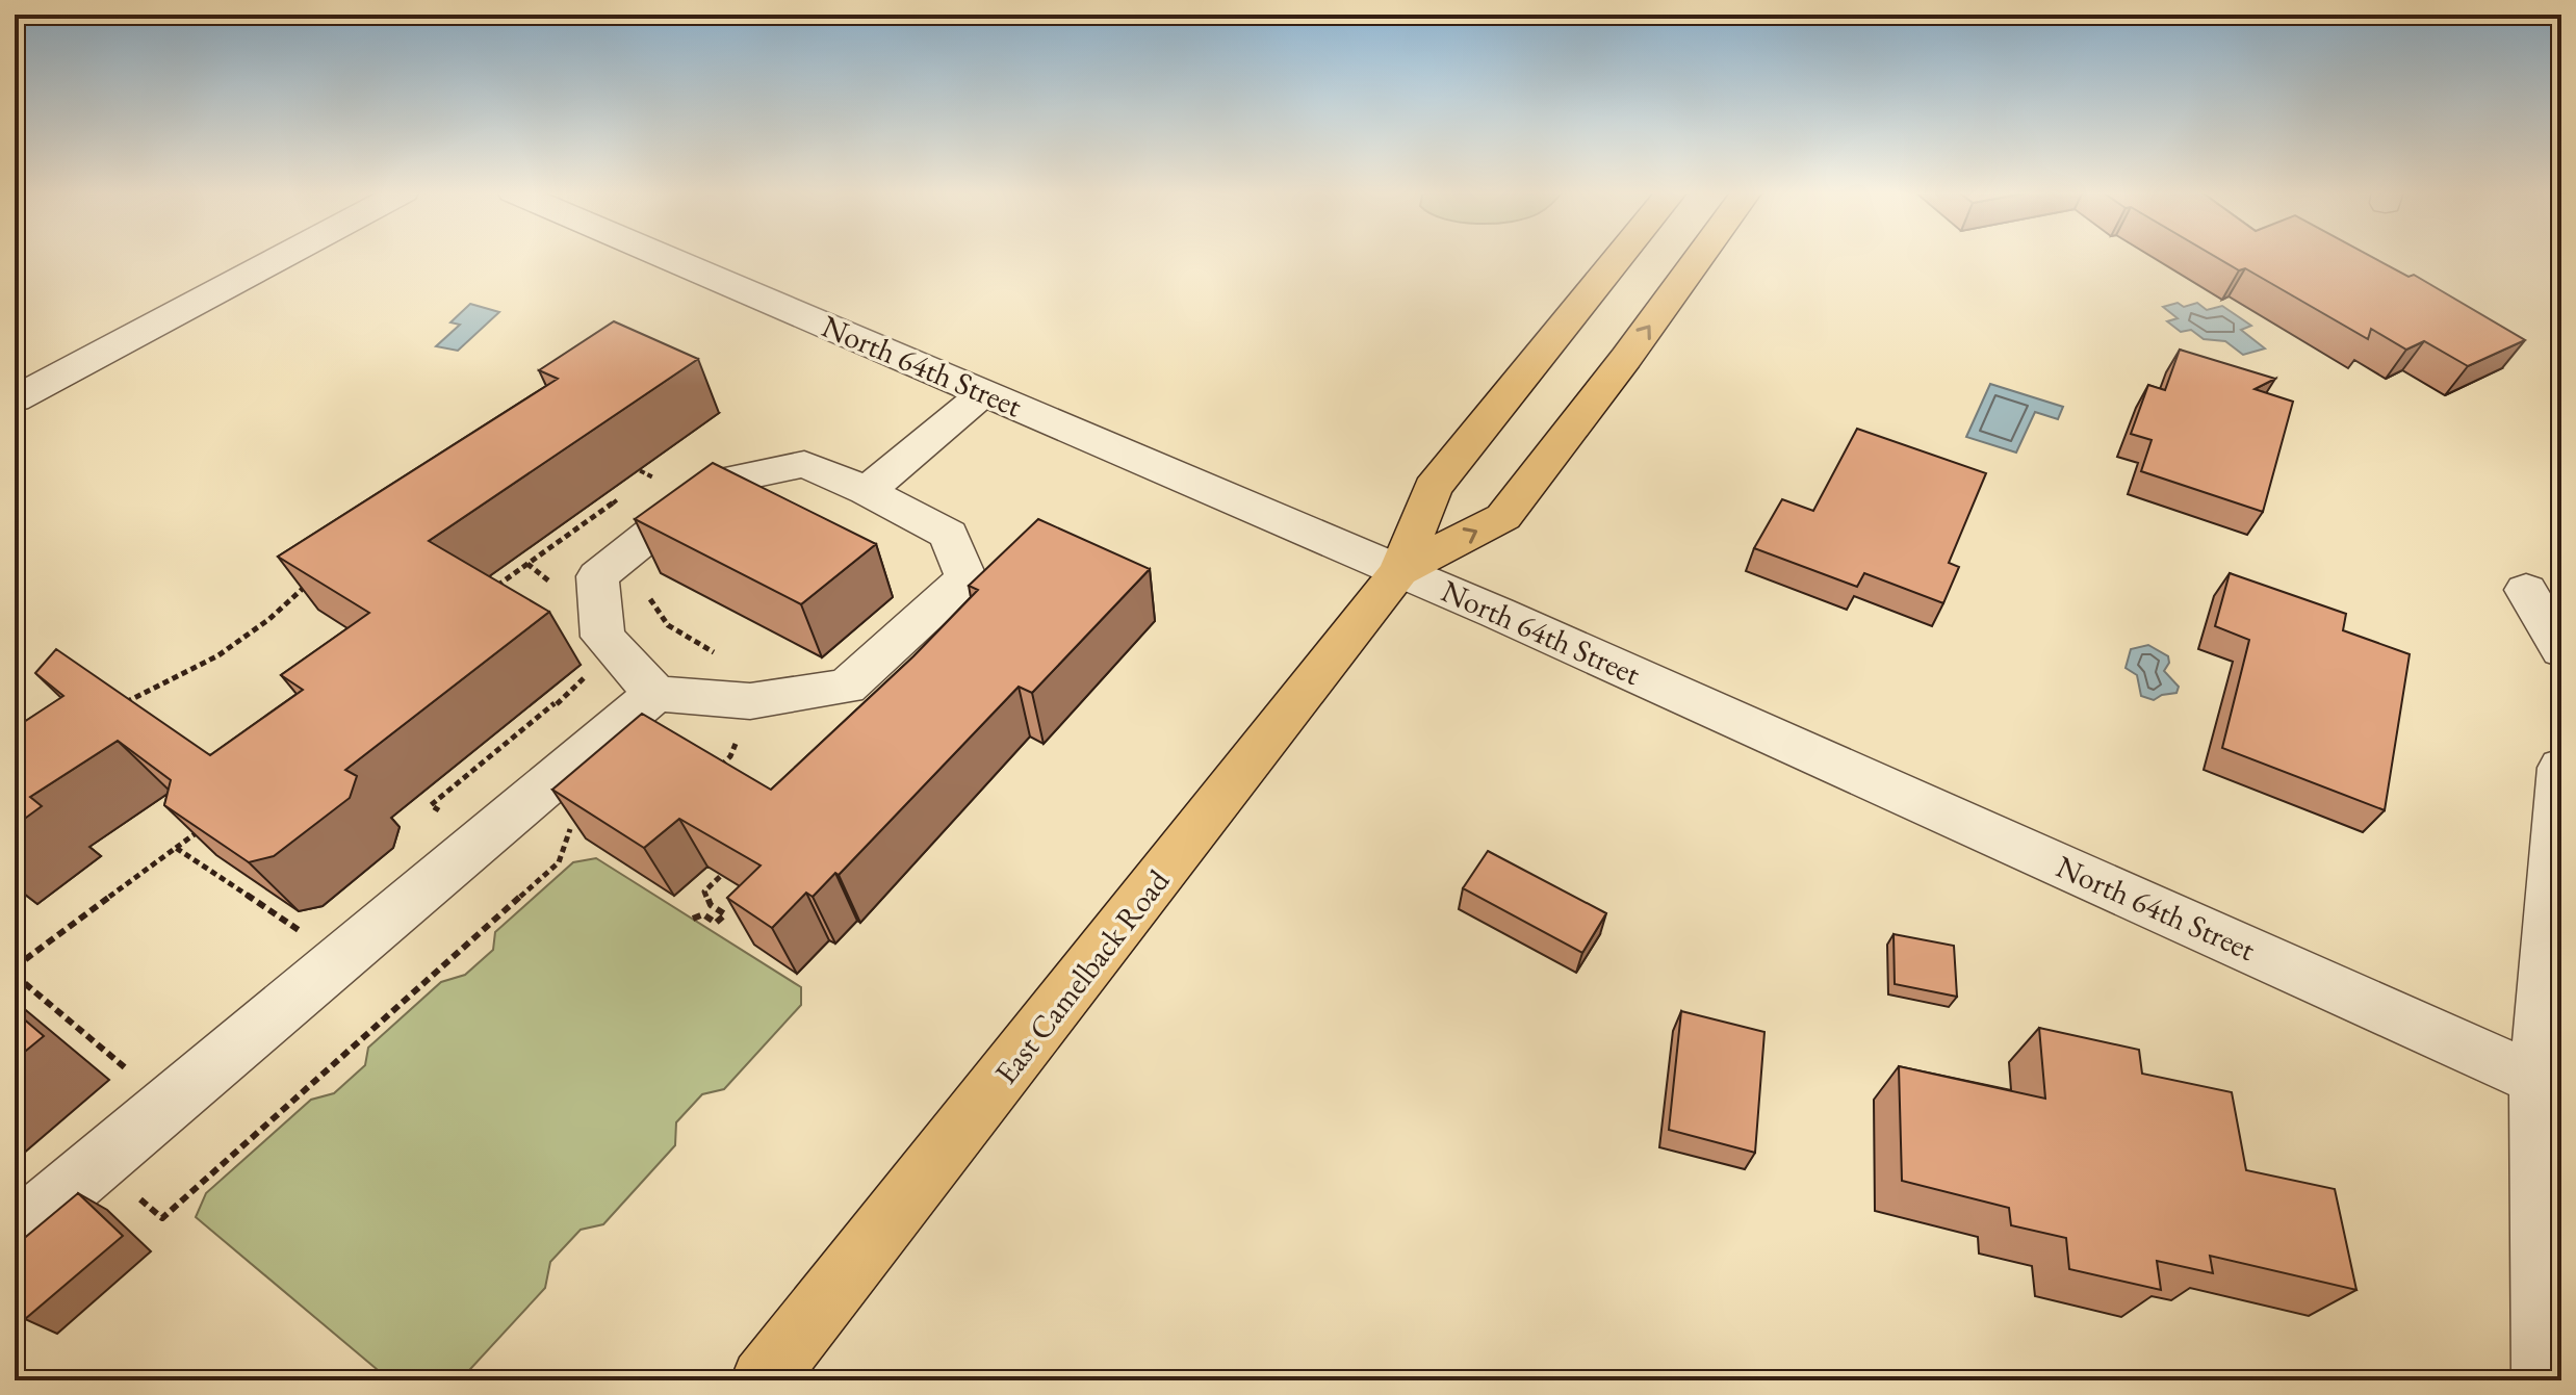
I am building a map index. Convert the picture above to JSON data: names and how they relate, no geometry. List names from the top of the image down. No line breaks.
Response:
{"streets":{"main road":["East Camelback Road"],"street":["North 64th Street"]},"crossings":[["North 64th Street","East Camelback Road"]]}
